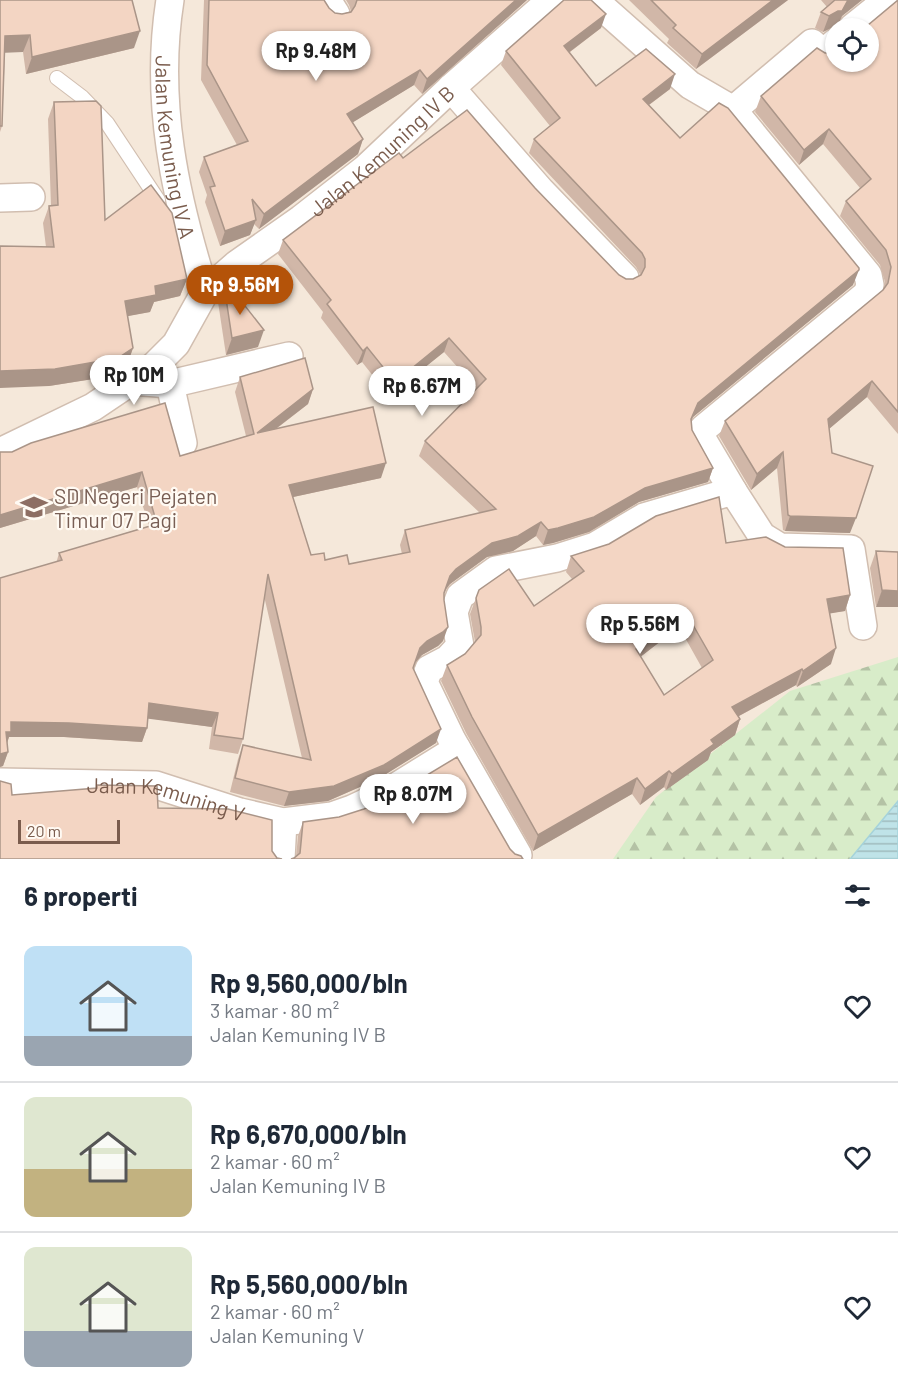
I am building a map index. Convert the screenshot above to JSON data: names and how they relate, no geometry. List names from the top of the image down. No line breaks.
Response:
{"streets":{"street":["Jalan Kemuning IV A","Jalan Kemuning IV B","Jalan Kemuning V"]},"crossings":[["Jalan Kemuning IV A","Jalan Kemuning IV B"]],"places":{"school or university":["SD Negeri Pejaten Timur 07 Pagi"]},"scale_bar":"20 m","page":{"price":["Rp 9.48M","Rp 9.56M","Rp 10M","Rp 6.67M","Rp 5.56M","Rp 8.07M"],"scale":"20 m","heading":"6 properti","list":[{"name":"Rp 9,560,000/bln","note":"3 kamar · 80 m² · Jalan Kemuning IV B"},{"name":"Rp 6,670,000/bln","note":"2 kamar · 60 m² · Jalan Kemuning IV B"},{"name":"Rp 5,560,000/bln","note":"2 kamar · 60 m² · Jalan Kemuning V"}]}}
